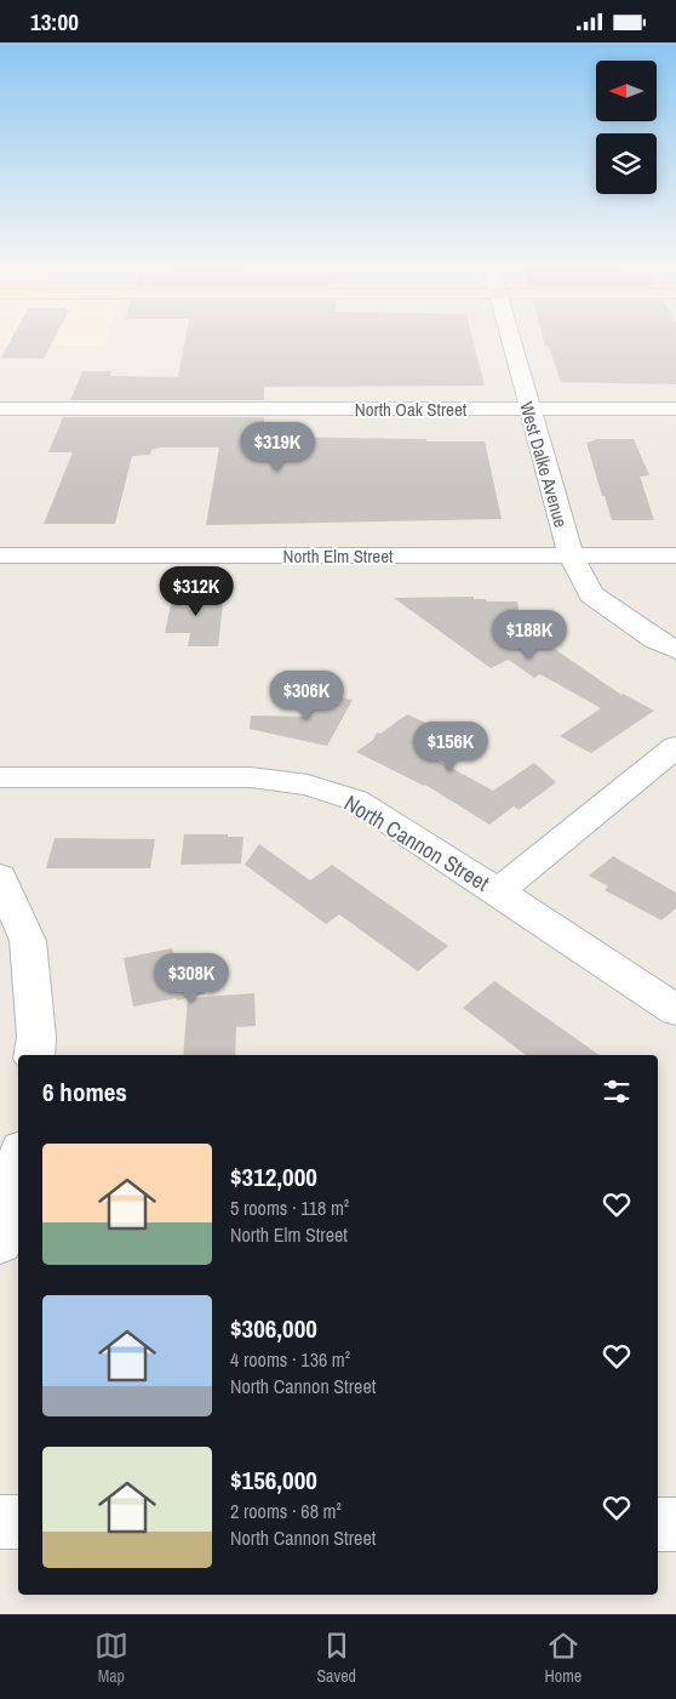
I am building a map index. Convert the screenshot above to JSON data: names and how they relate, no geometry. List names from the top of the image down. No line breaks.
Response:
{"streets":{"street":["North Oak Street","West Dalke Avenue","North Elm Street","North Cannon Street"]},"crossings":[["North Oak Street","West Dalke Avenue"],["West Dalke Avenue","North Elm Street"]],"north":"left","page":{"status":"13:00","price":["$319K","$312K","$188K","$306K","$156K","$308K"],"heading":"6 homes","list":[{"name":"$312,000","note":"5 rooms · 118 m² · North Elm Street"},{"name":"$306,000","note":"4 rooms · 136 m² · North Cannon Street"},{"name":"$156,000","note":"2 rooms · 68 m² · North Cannon Street"}],"tabs":["Map","Saved","Home"]}}
